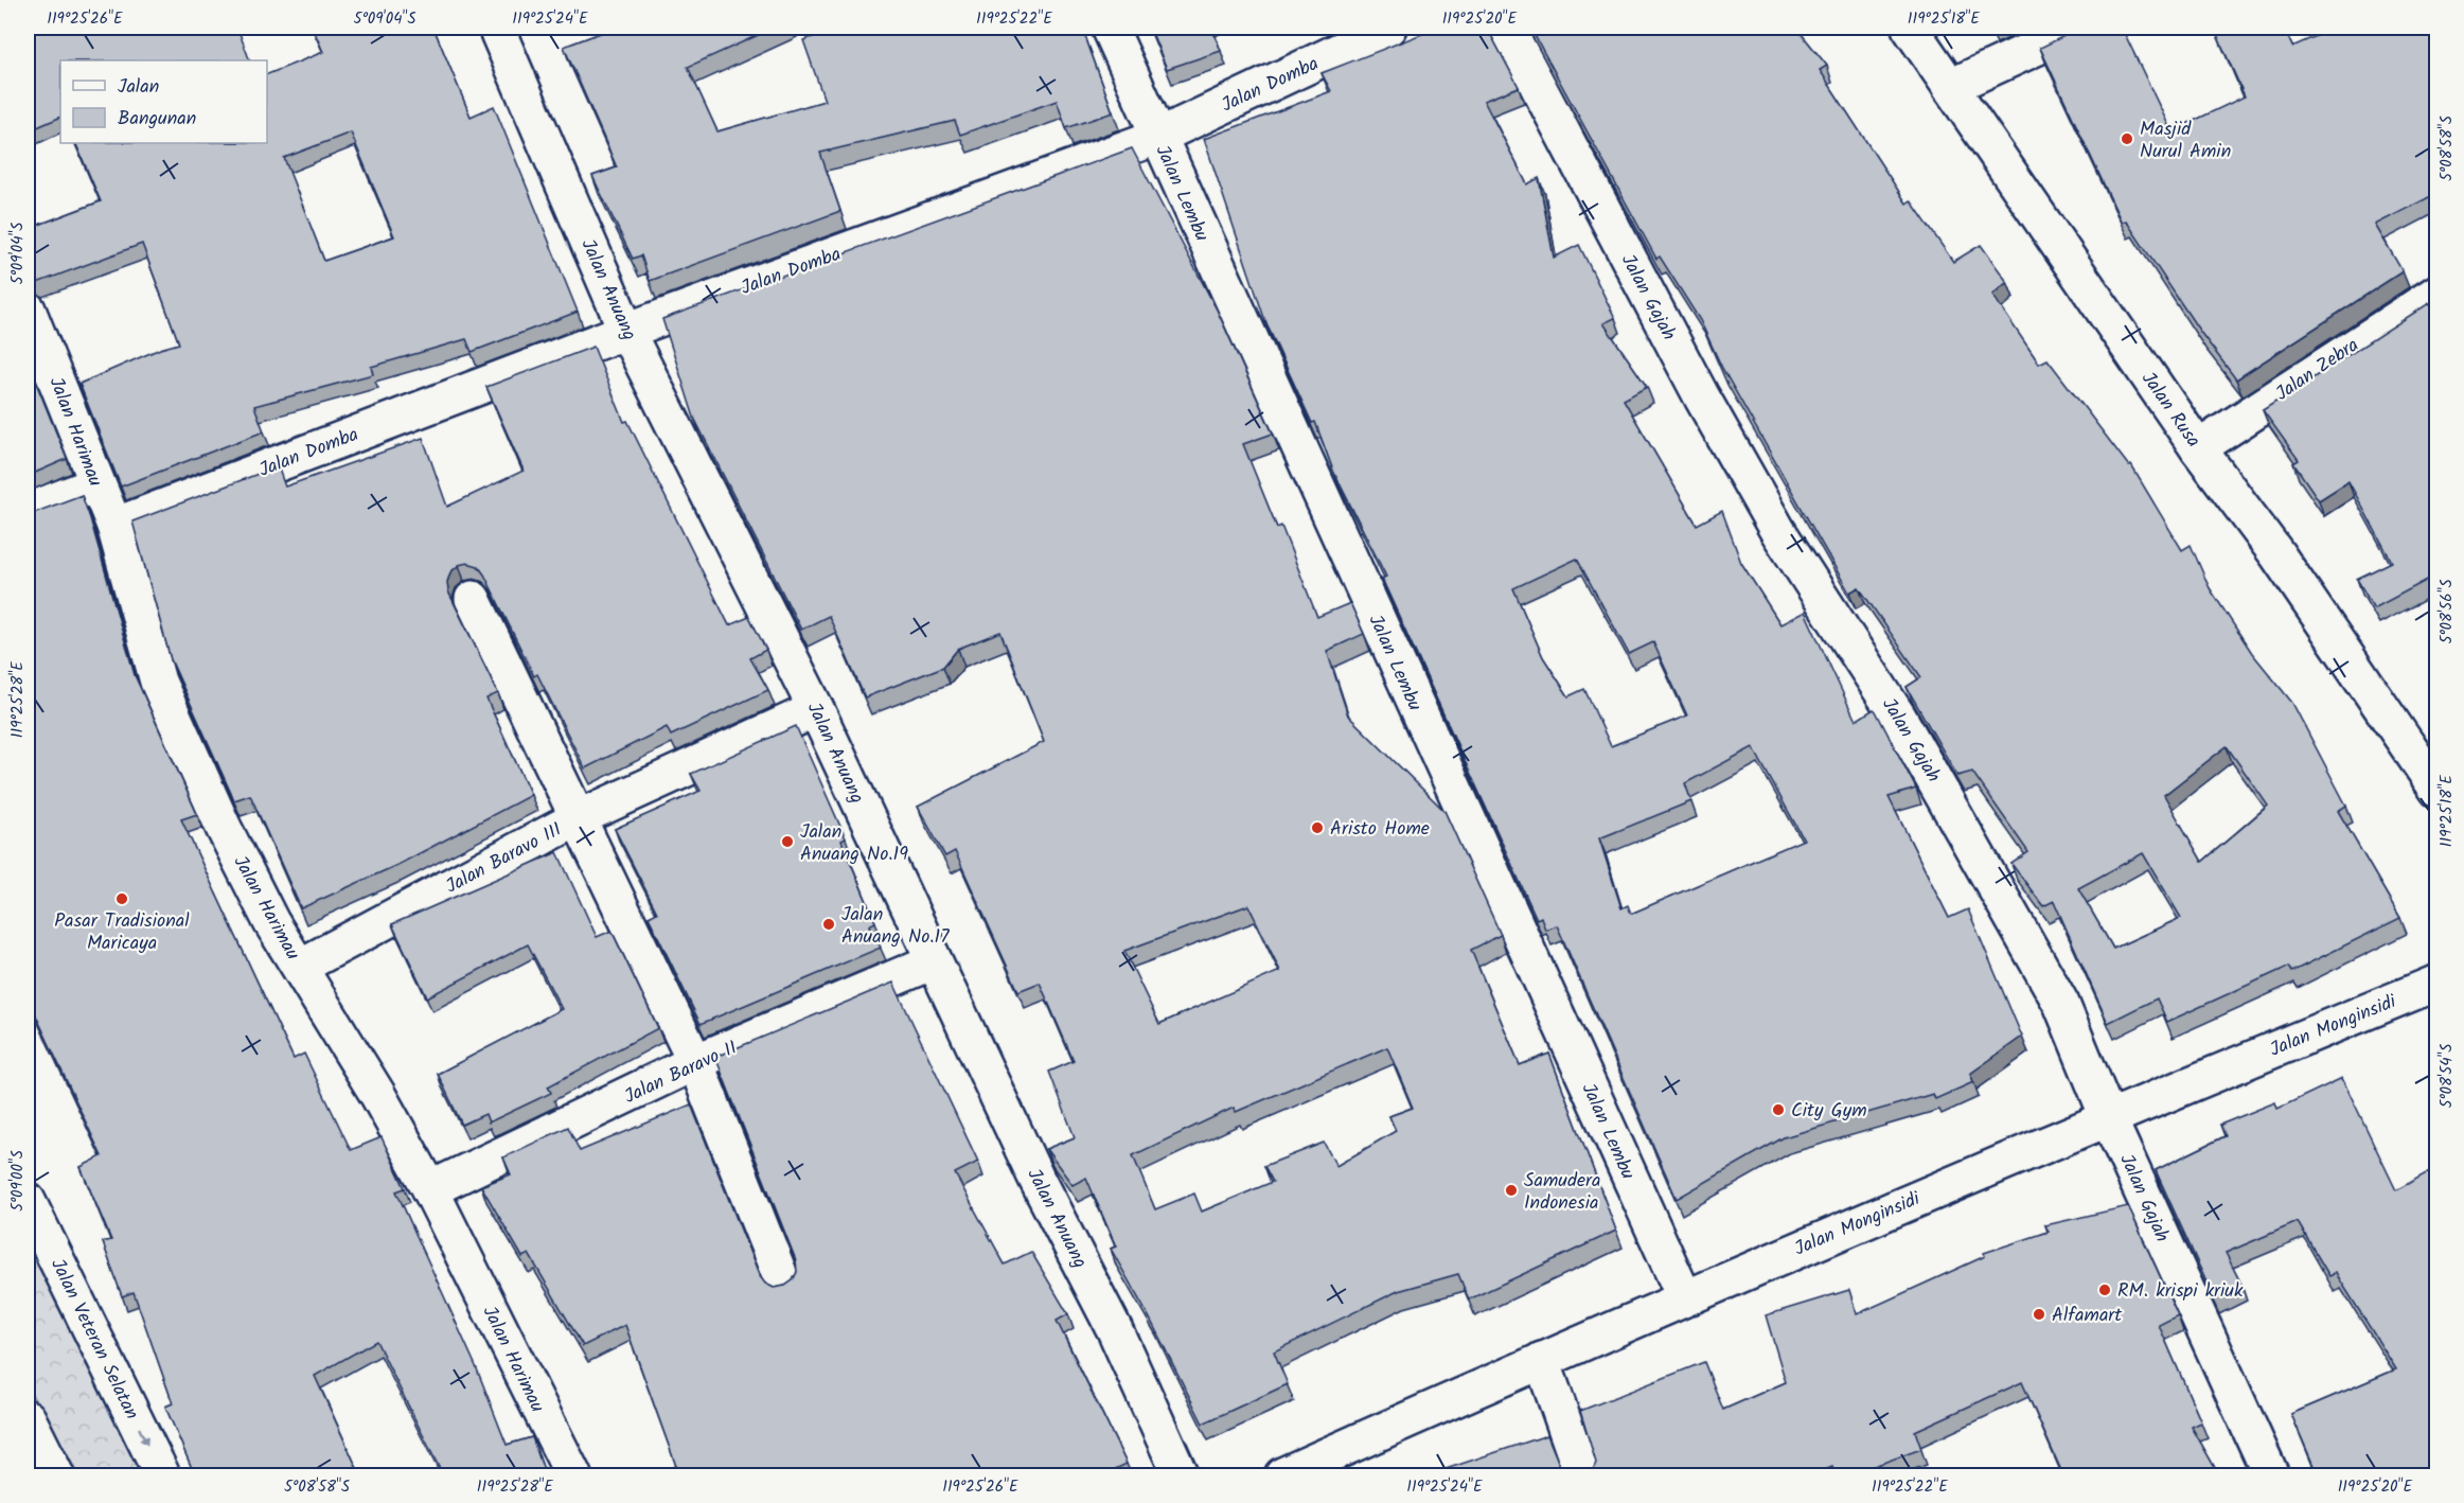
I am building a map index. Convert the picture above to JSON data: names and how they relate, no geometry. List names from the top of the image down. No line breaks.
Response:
{"streets":{"street":["Jalan Domba","Jalan Lembu","Jalan Anuang","Jalan Gajah","Jalan Zebra","Jalan Rusa","Jalan Harimau","Jalan Baravo III","Jalan Monginsidi","Jalan Baravo II","Jalan Veteran Selatan"]},"crossings":[["Jalan Domba","Jalan Lembu"],["Jalan Domba","Jalan Anuang"],["Jalan Domba","Jalan Harimau"],["Jalan Lembu","Jalan Monginsidi"],["Jalan Anuang","Jalan Baravo III"],["Jalan Anuang","Jalan Baravo II"],["Jalan Gajah","Jalan Monginsidi"],["Jalan Zebra","Jalan Rusa"],["Jalan Harimau","Jalan Baravo III"],["Jalan Harimau","Jalan Baravo II"]],"one_way":["Jalan Veteran Selatan"],"places":["Masjid Nurul Amin","Aristo Home","Jalan Anuang No.19","Pasar Tradisional Maricaya","Jalan Anuang No.17","City Gym","Samudera Indonesia","RM. krispi kriuk","Alfamart"],"legend":["Jalan","Bangunan"],"coordinates":["119°25'26\"E","5°09'04\"S","119°25'24\"E","119°25'22\"E","119°25'20\"E","119°25'18\"E","5°08'58\"S","5°08'56\"S","119°25'28\"E","5°08'54\"S","5°09'00\"S"]}
